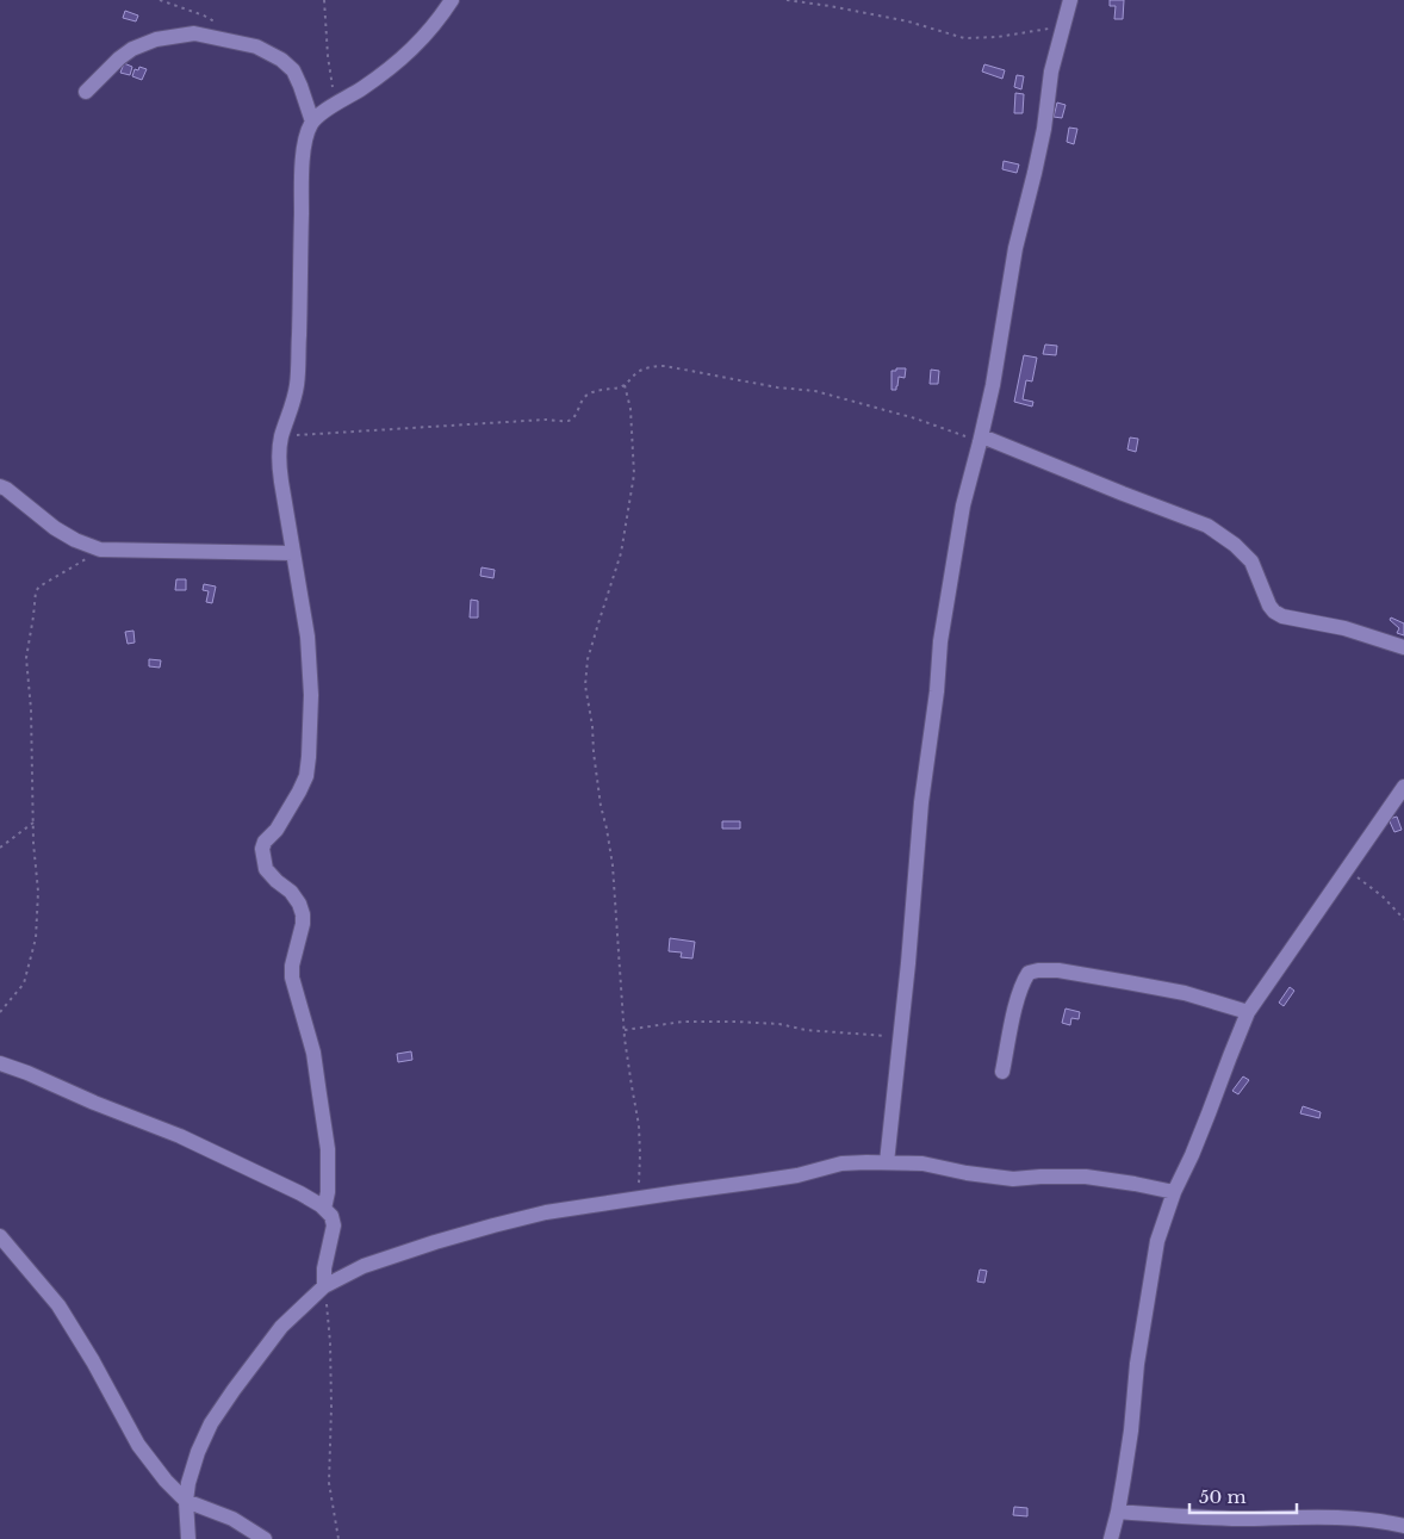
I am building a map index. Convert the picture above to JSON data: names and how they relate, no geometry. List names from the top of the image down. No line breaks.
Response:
{"scale_bar":"50 m"}
